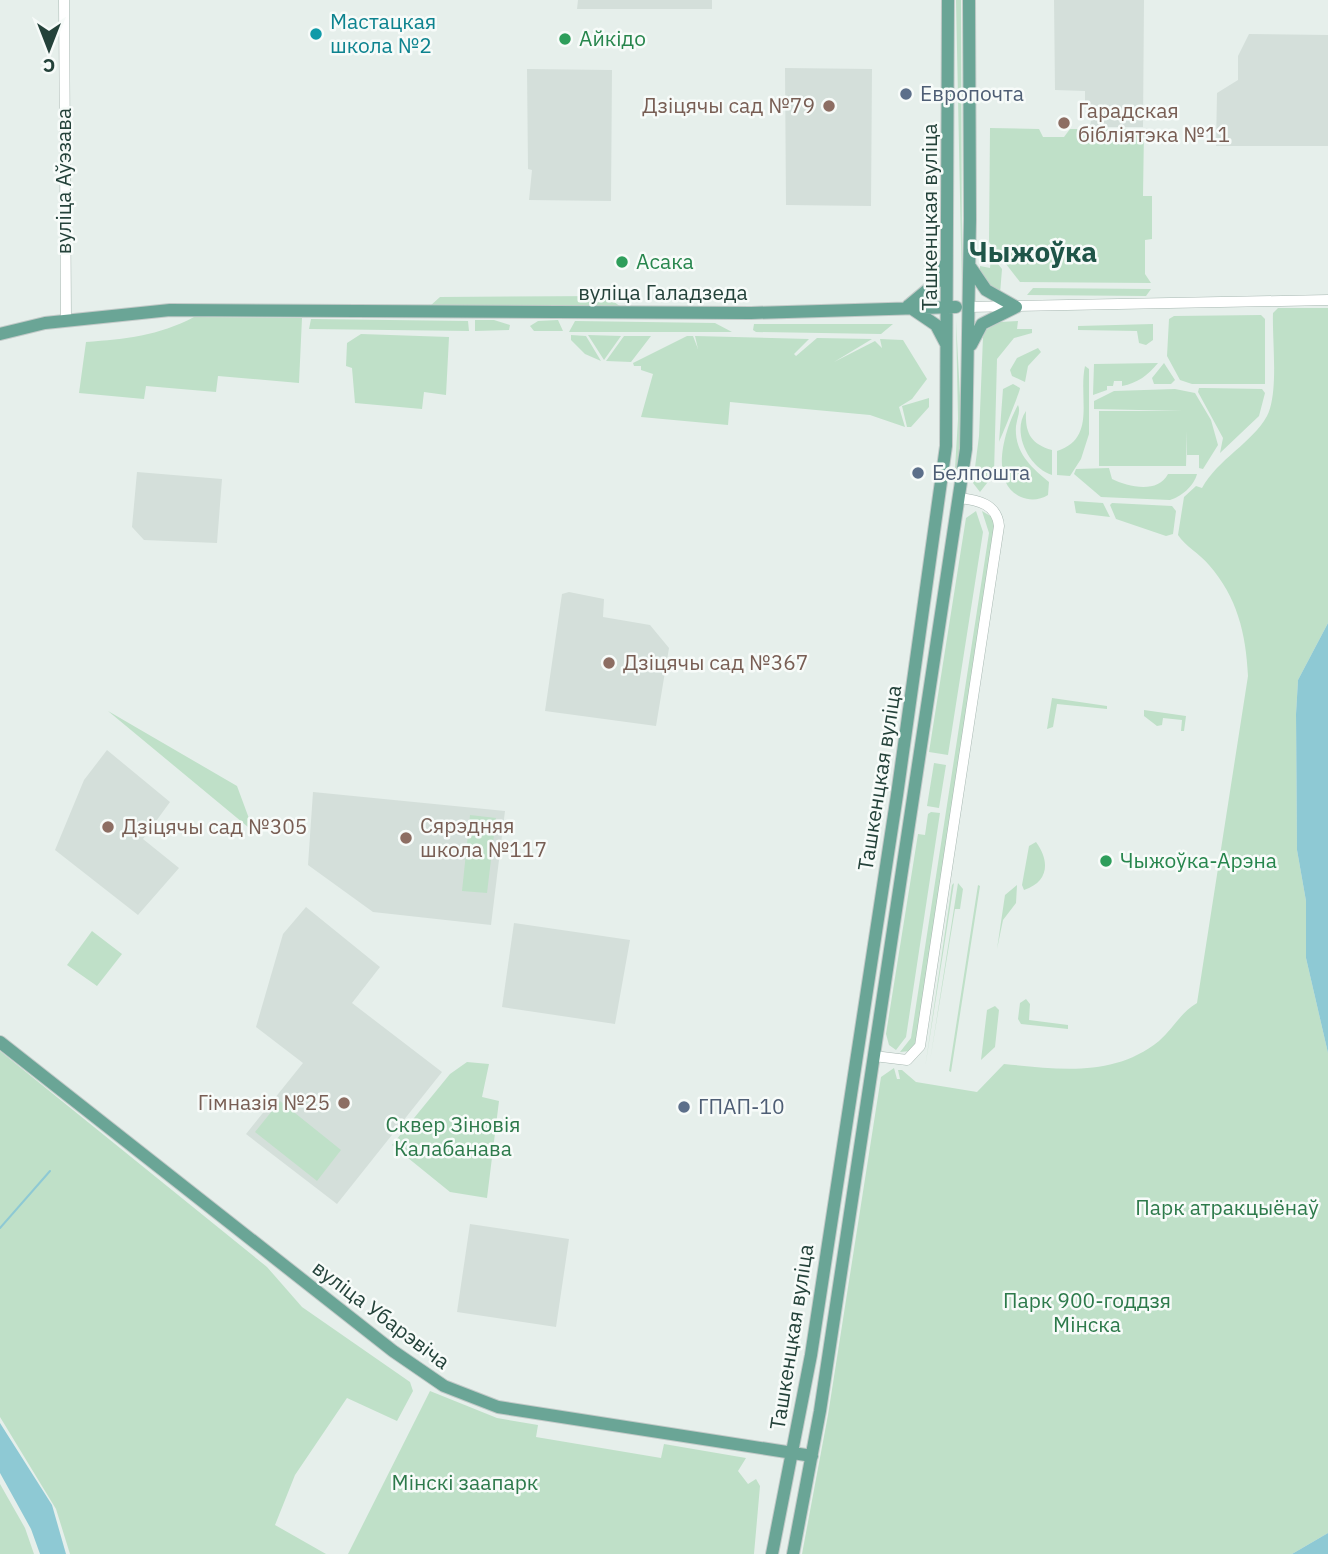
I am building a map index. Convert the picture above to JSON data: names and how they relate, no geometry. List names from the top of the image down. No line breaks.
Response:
{"streets":{"main road":["Ташкенцкая вуліца","вуліца Галадзеда","вуліца Убарэвіча"],"street":["вуліца Аўэзава"]},"crossings":[["вуліца Аўэзава","вуліца Галадзеда"],["Ташкенцкая вуліца","вуліца Галадзеда"],["Ташкенцкая вуліца","вуліца Убарэвіча"]],"districts":["Чыжоўка"],"parks":["Сквер Зіновія Калабанава","Парк атракцыёнаў","Парк 900-годдзя Мінска","Мінскі заапарк"],"places":["Мастацкая школа №2","Айкідо","Европочта","Дзіцячы сад №79","Гарадская бібліятэка №11","Асака","Белпошта","Дзіцячы сад №367","Дзіцячы сад №305","Сярэдняя школа №117","Чыжоўка-Арэна","Гімназія №25","ГПАП-10"],"north":"bottom"}
